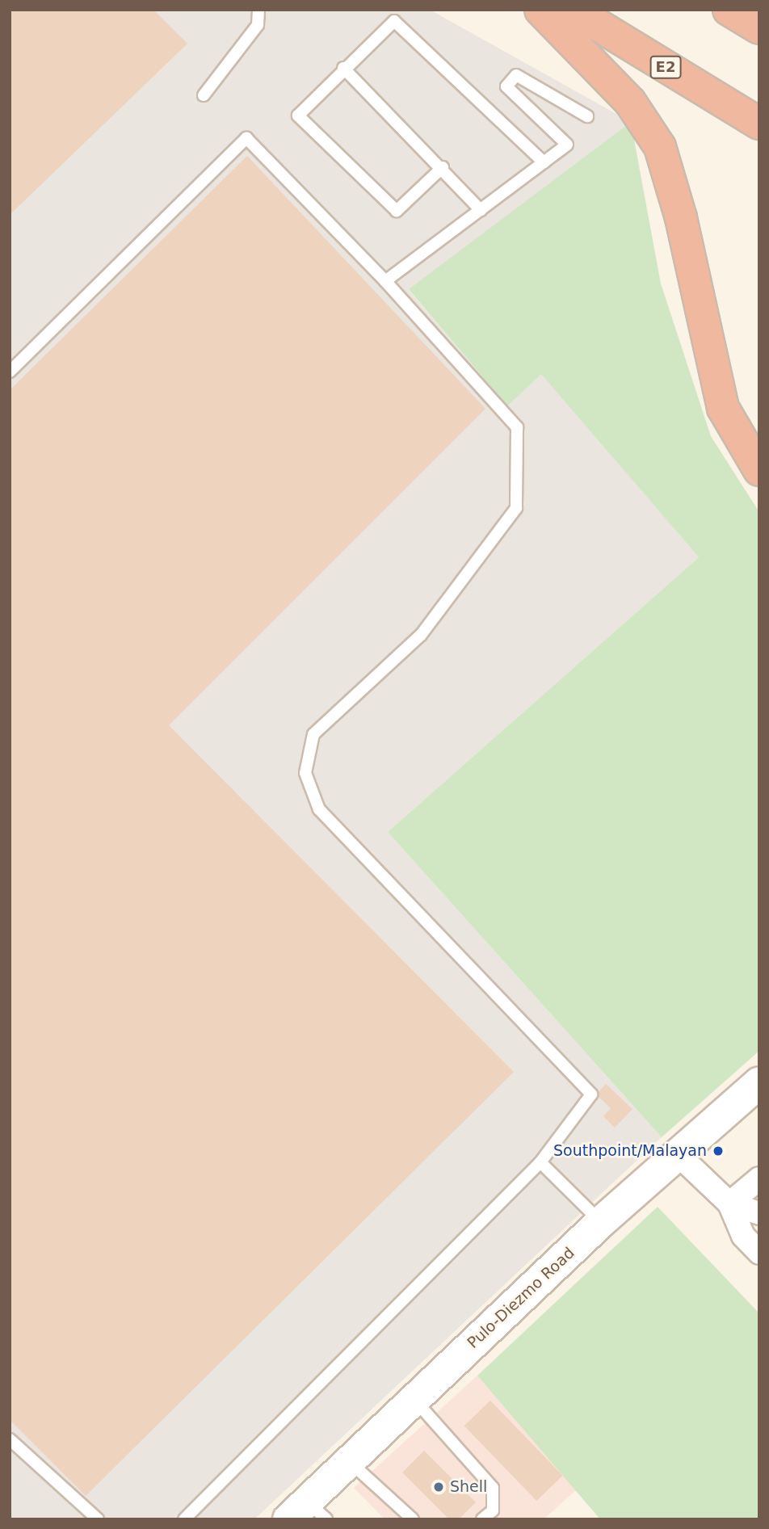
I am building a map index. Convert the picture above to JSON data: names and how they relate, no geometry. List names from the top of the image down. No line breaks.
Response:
{"streets":{"highway":["E2"],"main road":["Pulo-Diezmo Road"]},"places":["Southpoint/Malayan","Shell"]}
